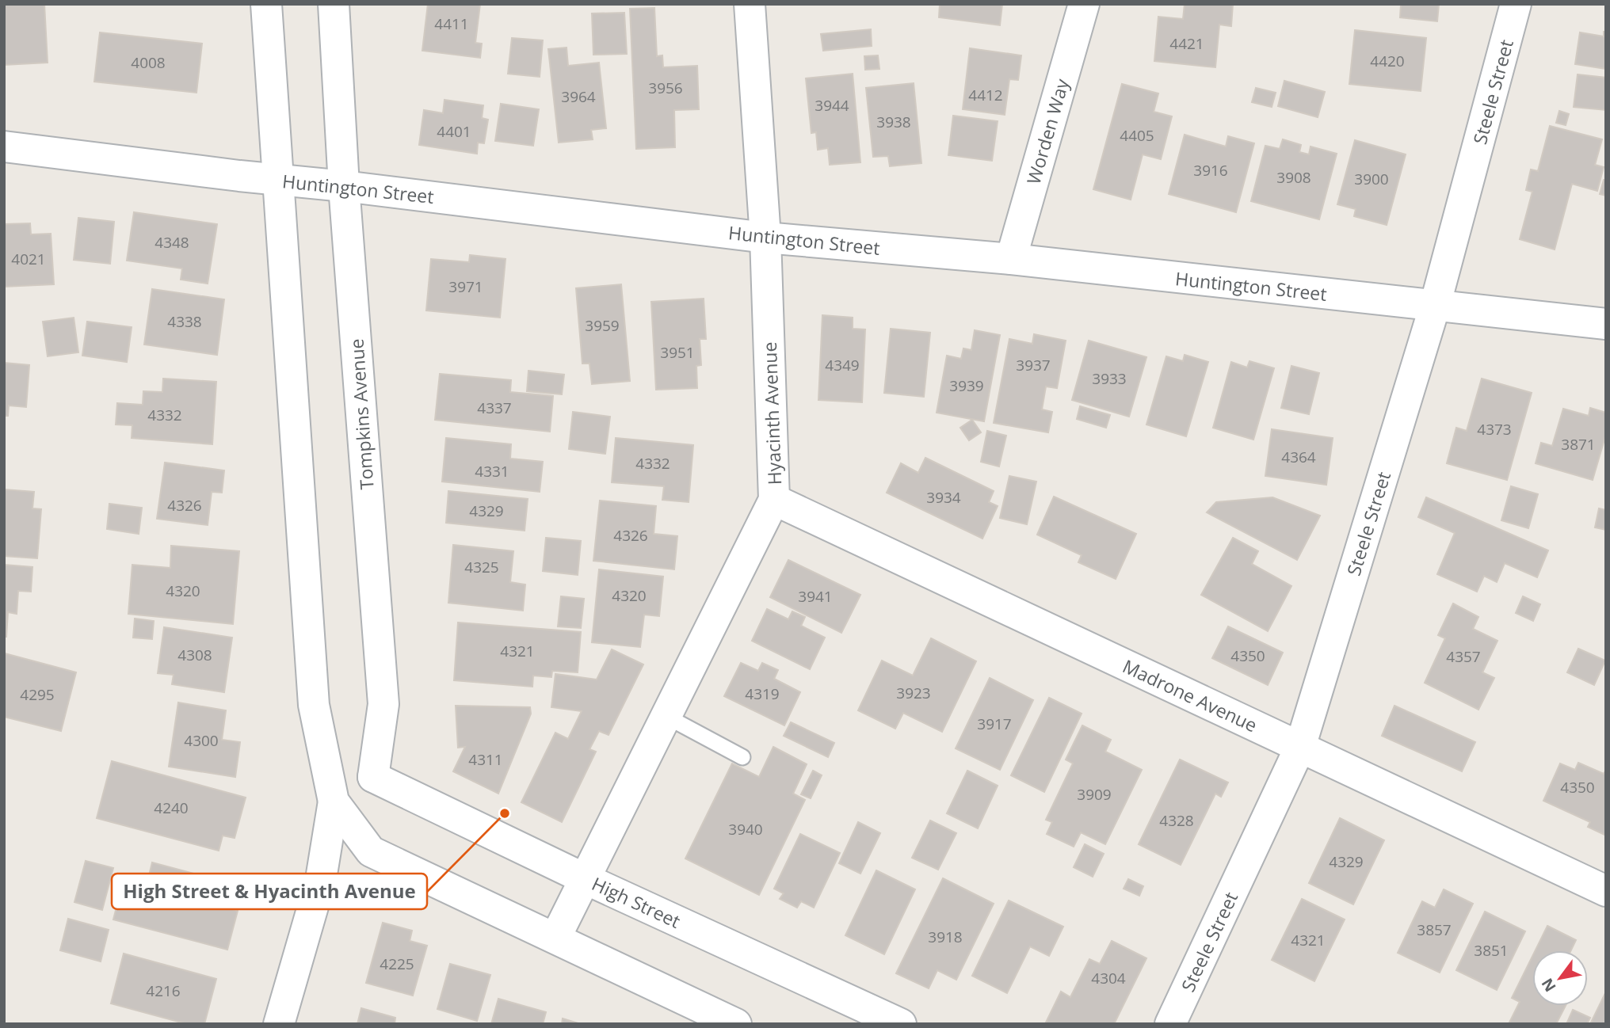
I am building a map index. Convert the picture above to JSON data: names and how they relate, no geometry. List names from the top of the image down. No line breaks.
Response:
{"streets":{"street":["Steele Street","Worden Way","Huntington Street","Hyacinth Avenue","Tompkins Avenue","Madrone Avenue","High Street"]},"crossings":[["Steele Street","Huntington Street"],["Steele Street","Madrone Avenue"],["Worden Way","Huntington Street"],["Huntington Street","Hyacinth Avenue"],["Huntington Street","Tompkins Avenue"],["Hyacinth Avenue","Madrone Avenue"],["Hyacinth Avenue","High Street"],["Tompkins Avenue","High Street"]],"places":["High Street & Hyacinth Avenue"],"house_numbers":["4411","4421","4420","4008","3956","4412","3964","3944","3938","4401","4405","3916","3908","3900","4348","4021","3971","4338","3959","3951","4349","3937","3933","3939","4337","4332","4373","3871","4364","4332","4331","3934","4326","4329","4326","4325","4320","4320","3941","4321","4308","4350","4357","3923","4319","4295","3917","4300","4311","4350","3909","4240","4328","3940","4329","3857","3918","4321","3851","4225","4304","4216"],"north":"bottom left"}
